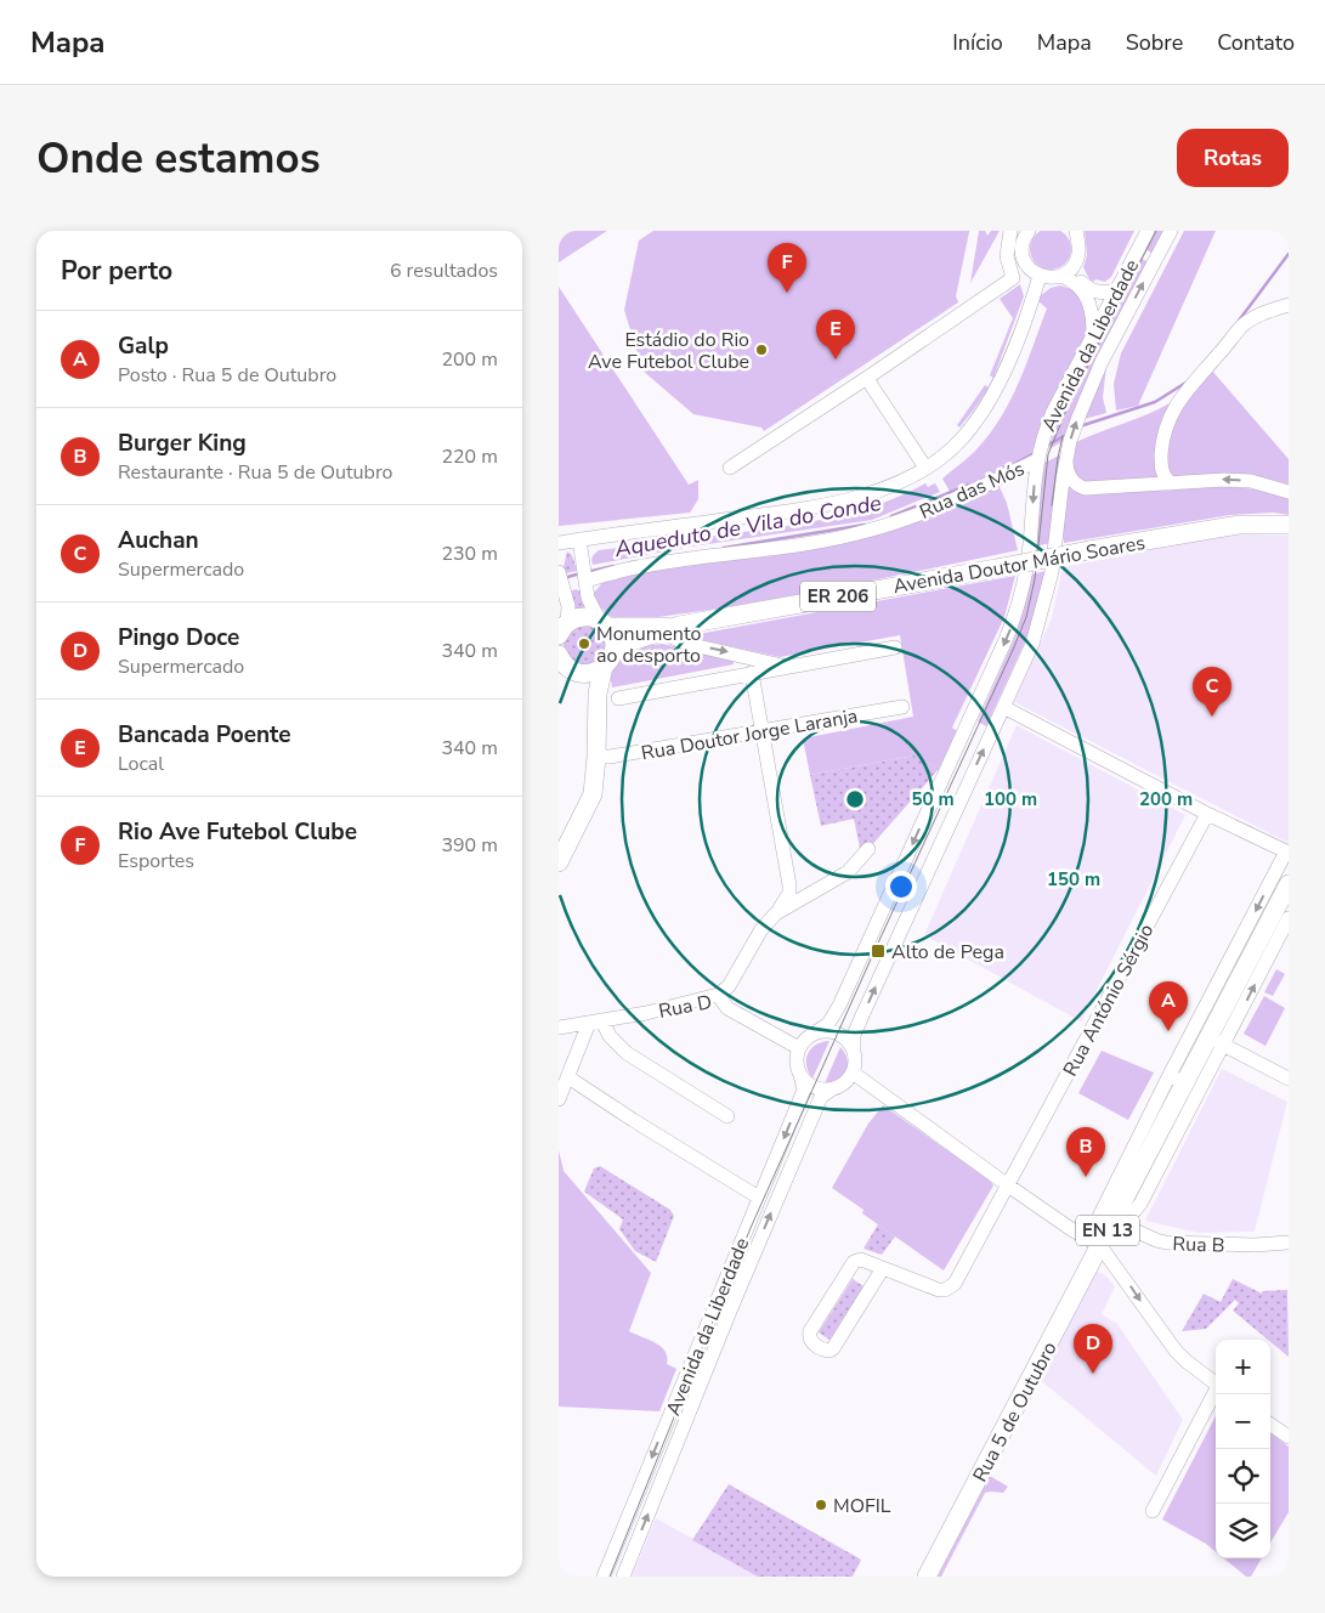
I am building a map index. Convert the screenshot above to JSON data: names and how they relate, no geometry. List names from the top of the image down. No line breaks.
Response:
{"streets":{"main road":["Avenida Doutor Mário Soares","ER 206","EN 13","Rua 5 de Outubro"],"street":["Avenida da Liberdade","Rua das Mós","Rua Doutor Jorge Laranja","Rua António Sérgio","Rua D","Rua B"]},"crossings":[["Avenida da Liberdade","Rua das Mós"],["Avenida da Liberdade","Rua D"],["Avenida Doutor Mário Soares","ER 206"],["Rua B","Rua 5 de Outubro"]],"water":["Aqueduto de Vila do Conde"],"places":{"other":["Estádio do Rio Ave Futebol Clube","Monumento ao desporto","MOFIL"],"transit":["Alto de Pega"]},"page":{"header":"Mapa","nav":["Início","Mapa","Sobre","Contato"],"buttons":"Rotas","title":"Onde estamos","heading":["Por perto","6 resultados"],"pins":["F","E","C","A","B","D"],"list":[{"mark":"A","name":"Galp","note":"Posto · Rua 5 de Outubro","value":"200 m"},{"mark":"B","name":"Burger King","note":"Restaurante · Rua 5 de Outubro","value":"220 m"},{"mark":"C","name":"Auchan","note":"Supermercado","value":"230 m"},{"mark":"D","name":"Pingo Doce","note":"Supermercado","value":"340 m"},{"mark":"E","name":"Bancada Poente","note":"Local","value":"340 m"},{"mark":"F","name":"Rio Ave Futebol Clube","note":"Esportes","value":"390 m"}],"map_buttons":["+","−"]},"rings":["50 m","100 m","200 m","150 m"]}
